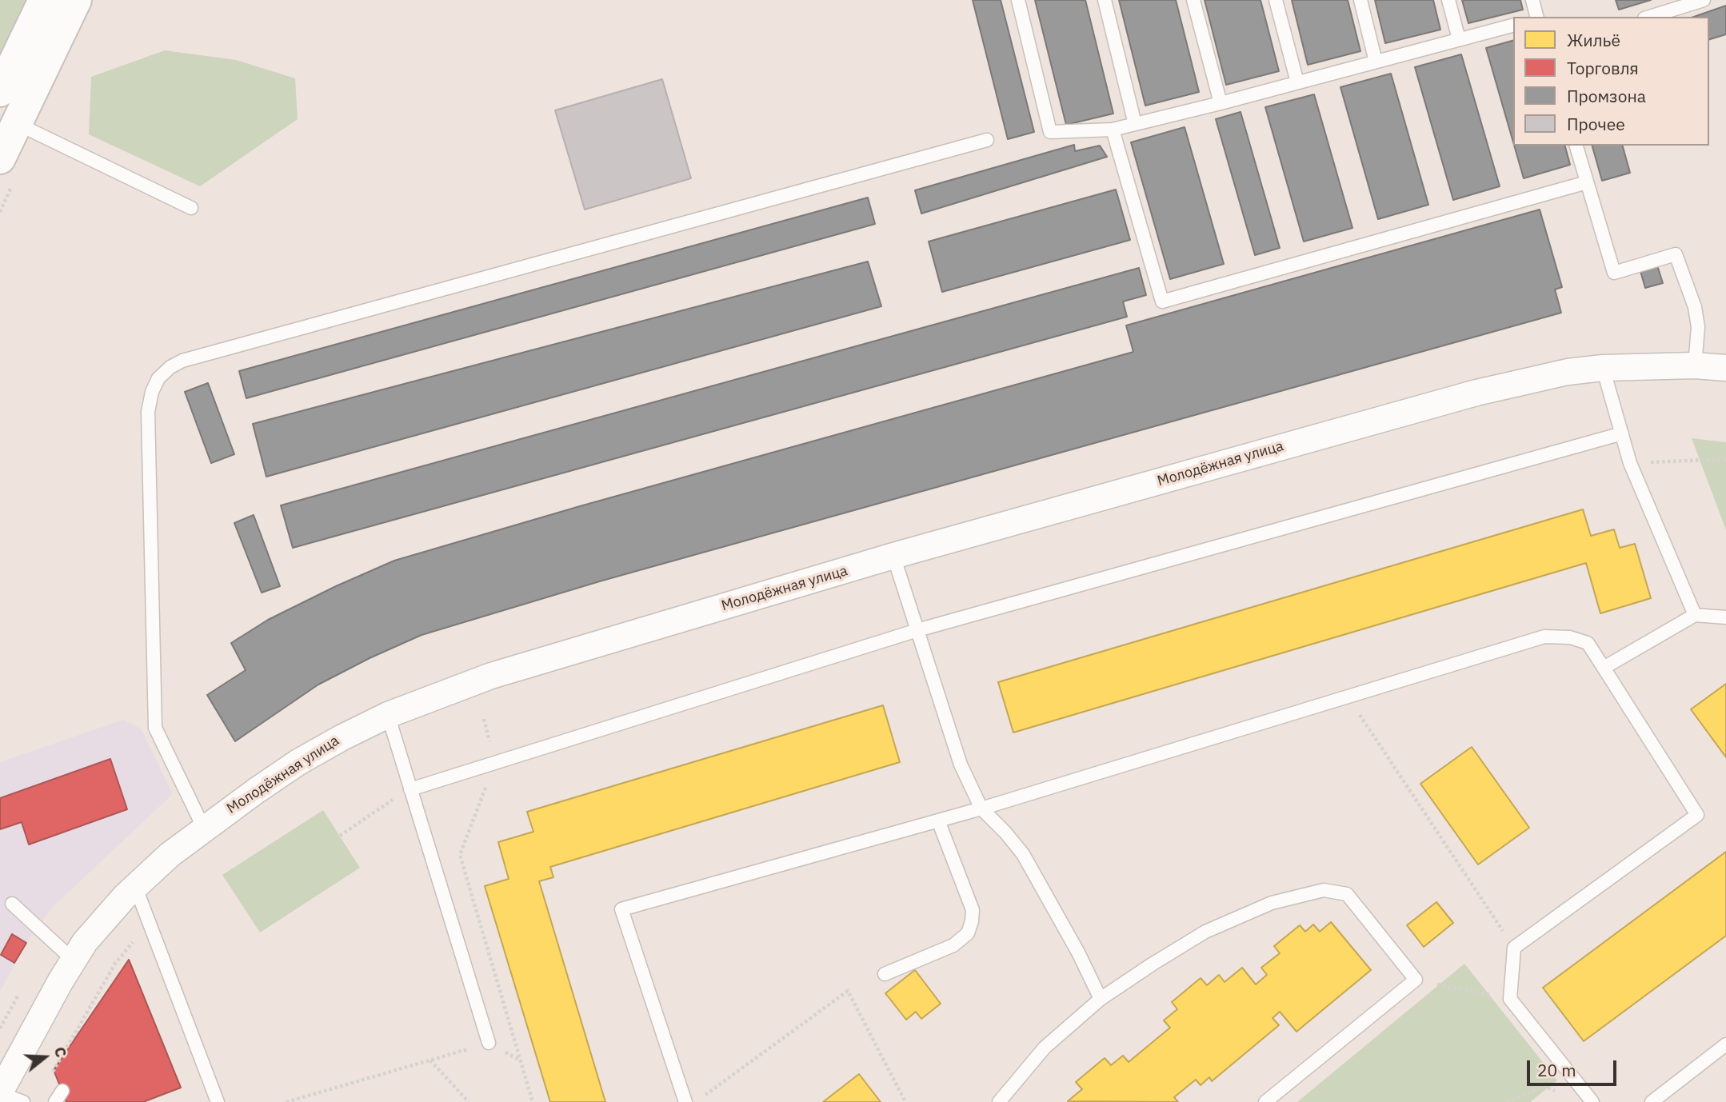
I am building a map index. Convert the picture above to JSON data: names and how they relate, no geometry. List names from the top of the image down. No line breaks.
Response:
{"streets":{"street":["Молодёжная улица"]},"legend":["Жильё","Торговля","Промзона","Прочее"],"scale_bar":"20 m","north":"right"}
